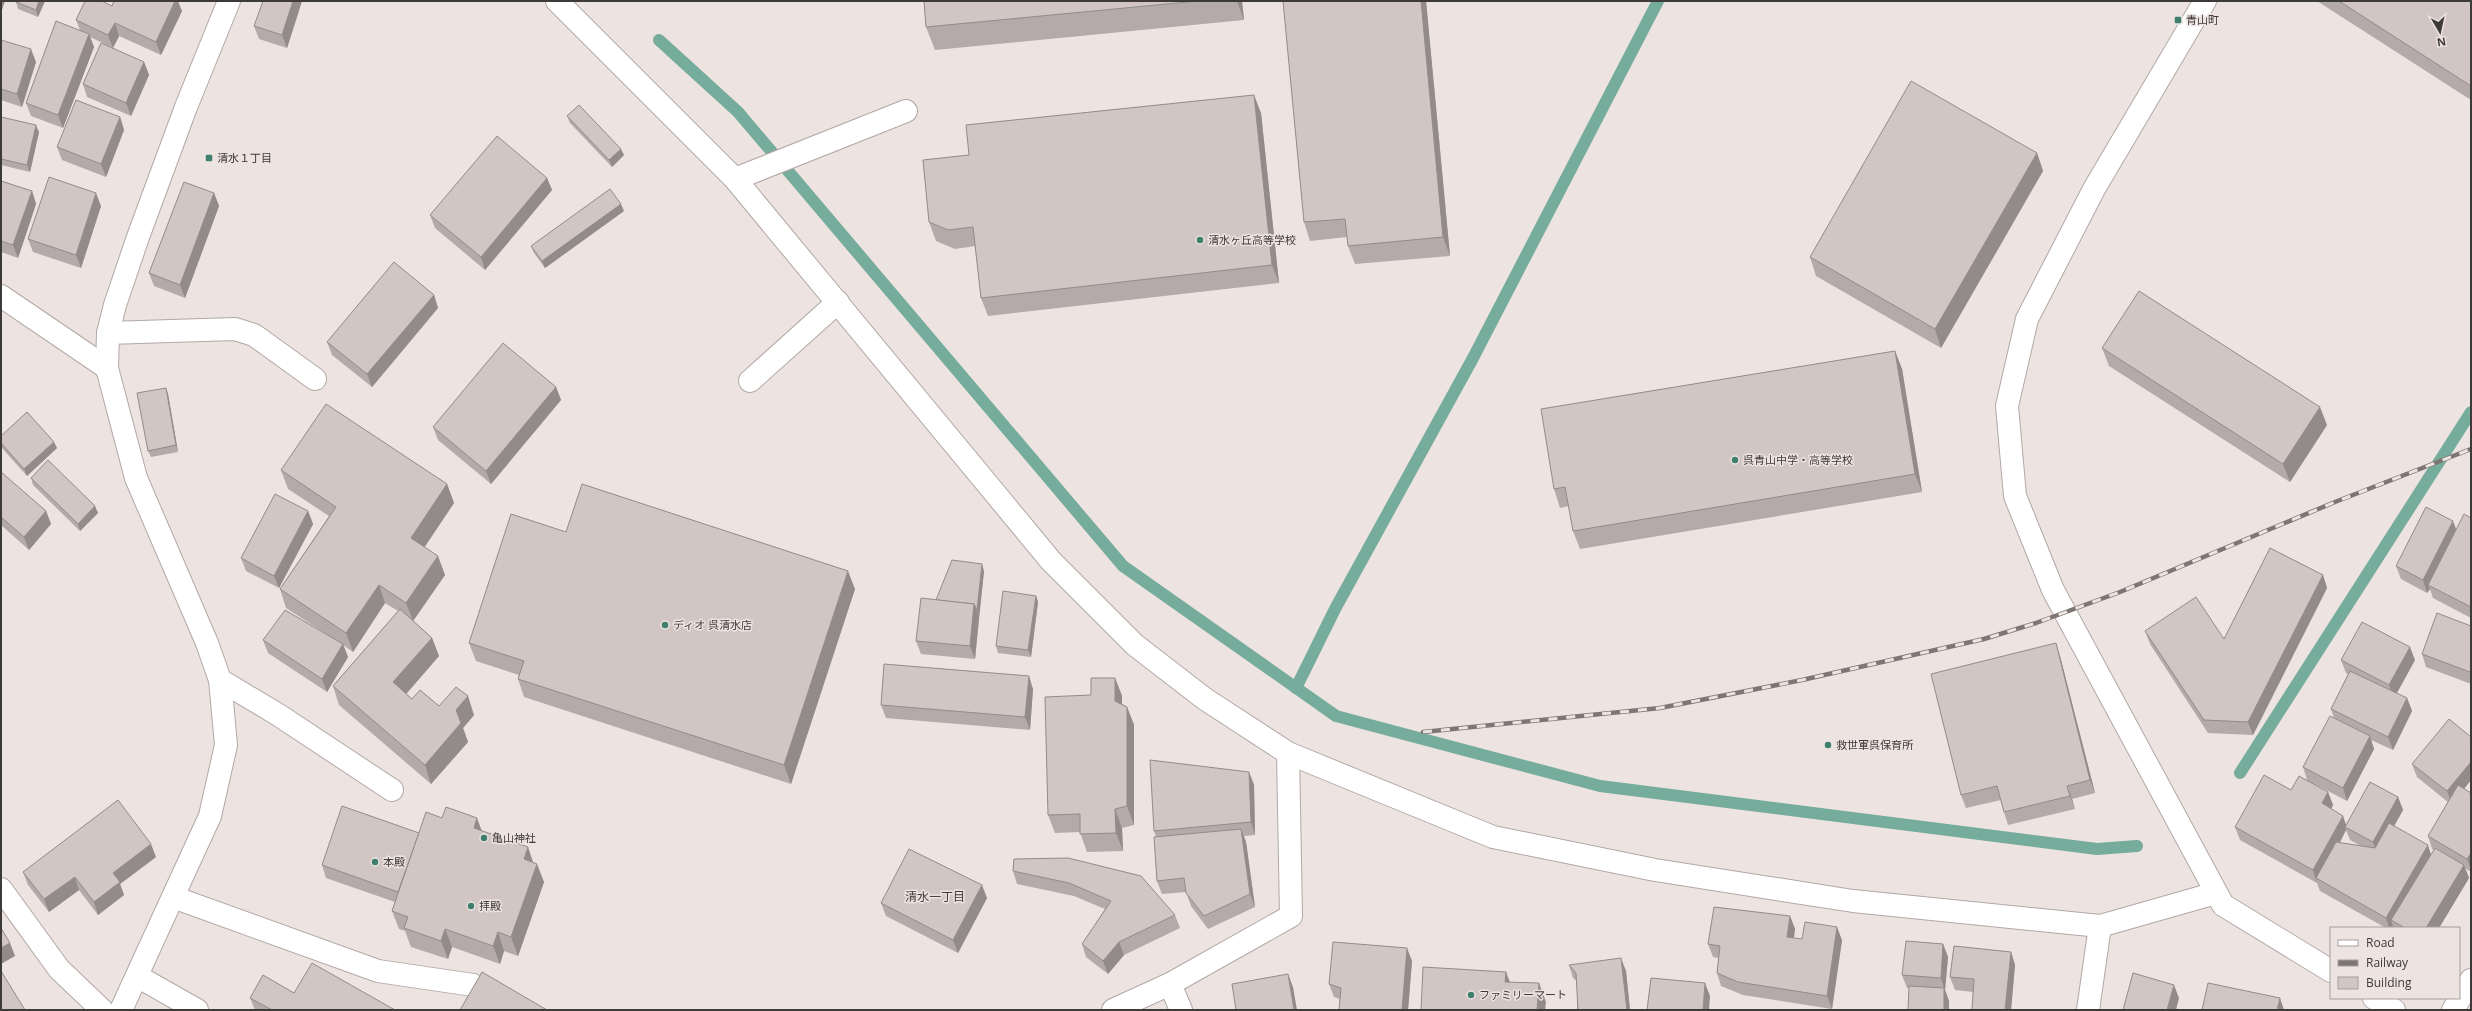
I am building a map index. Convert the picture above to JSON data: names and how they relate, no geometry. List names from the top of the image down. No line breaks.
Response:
{"districts":["清水一丁目"],"places":{"transit":["青山町","清水１丁目"],"other":["清水ヶ丘高等学校","呉青山中学・高等学校","ディオ 呉清水店","救世軍呉保育所","亀山神社","本殿","拝殿","ファミリーマート"]},"legend":["Road","Railway","Building"],"north":"bottom"}
